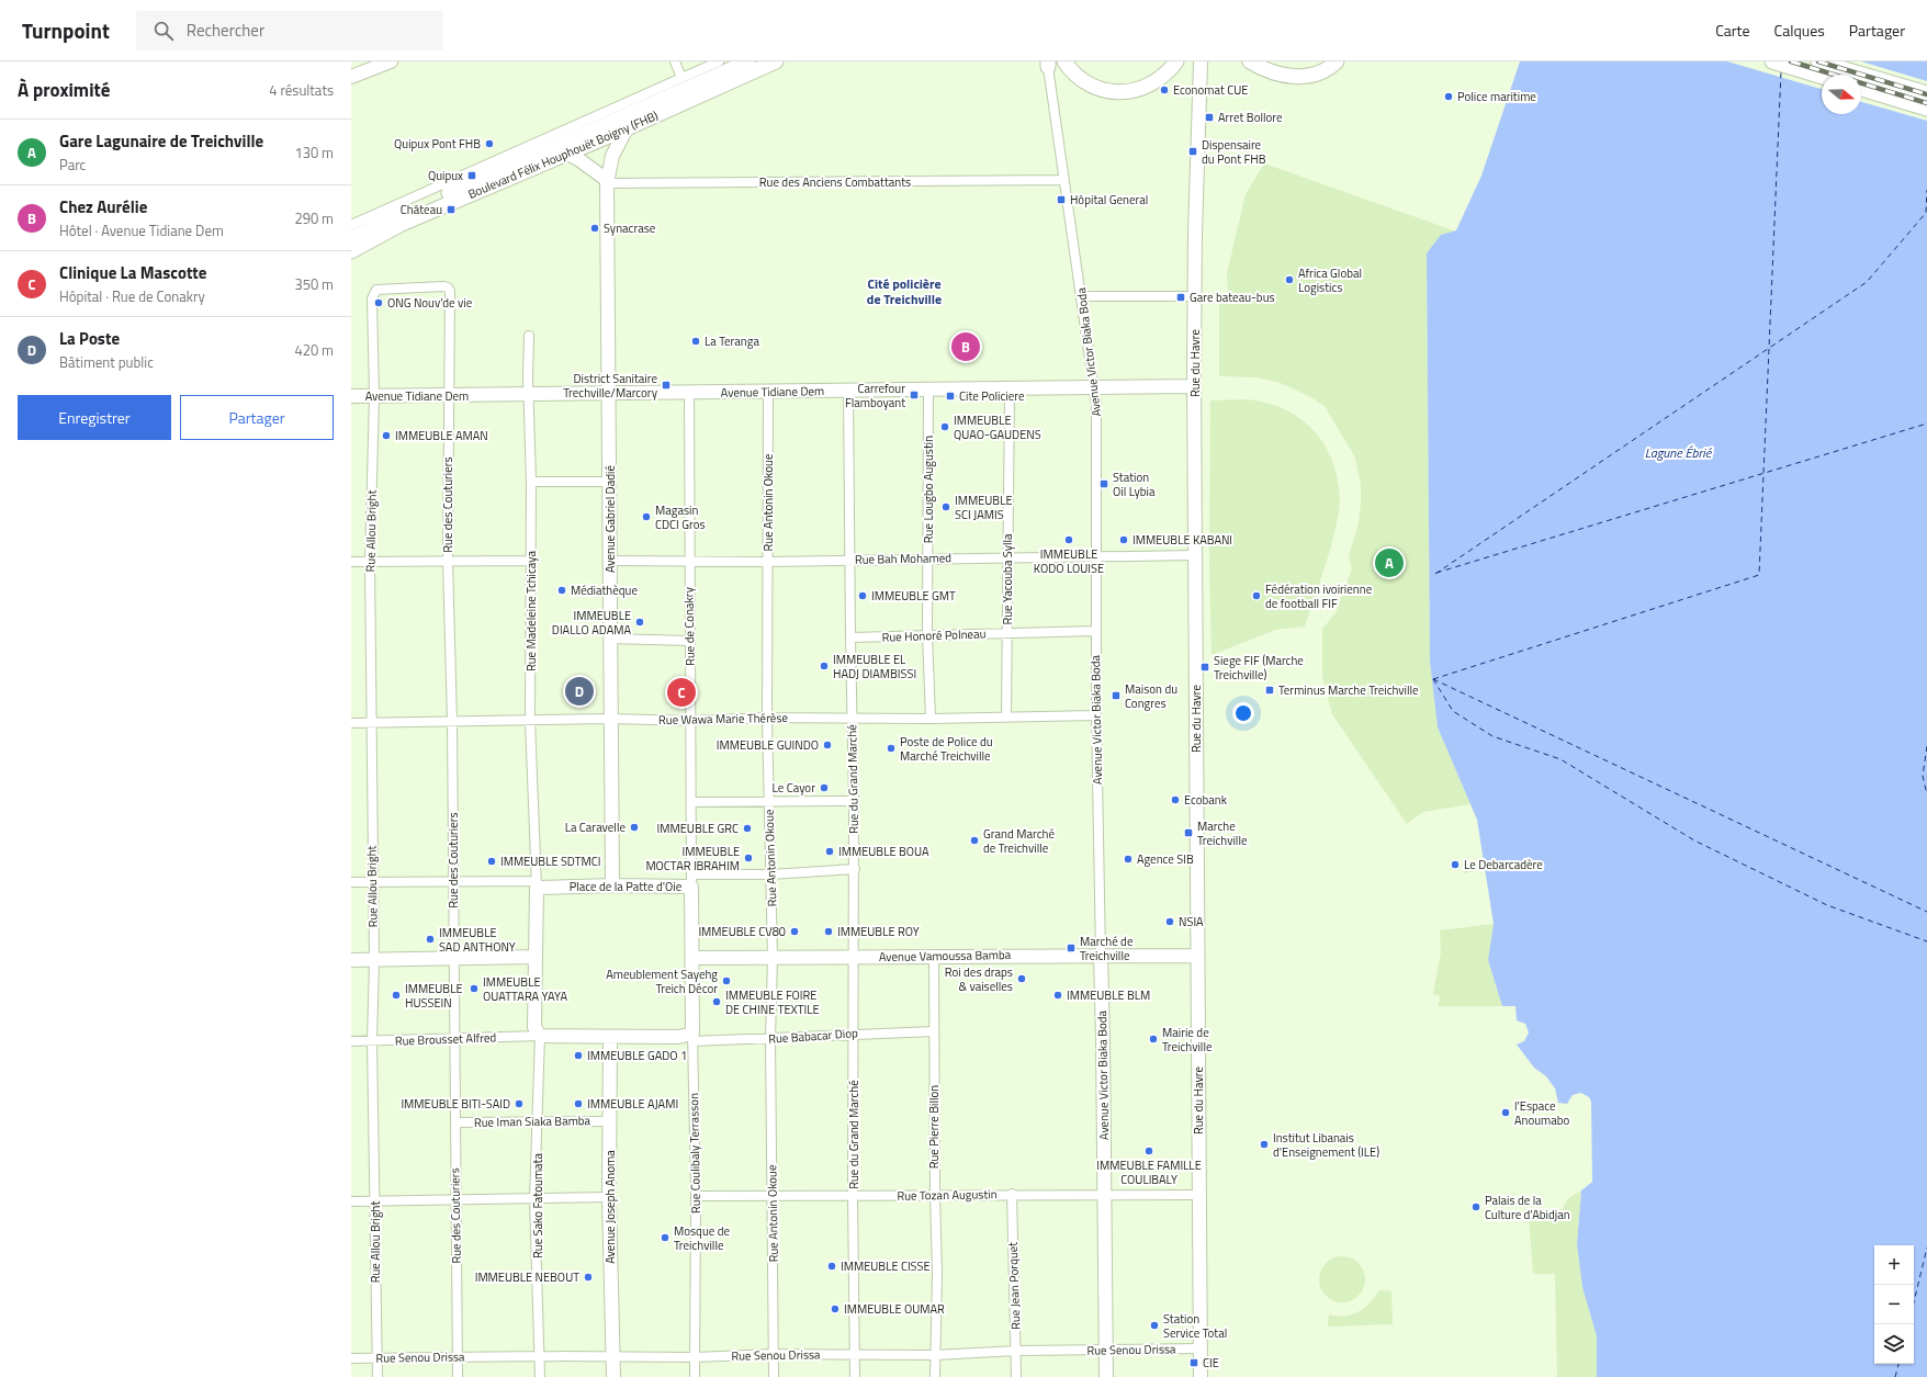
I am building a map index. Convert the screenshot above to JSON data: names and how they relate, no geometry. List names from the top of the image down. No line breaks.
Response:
{"streets":{"main road":["Boulevard Félix Houphouët Boigny (FHB)"],"street":["Rue des Anciens Combattants","Avenue Victor Biaka Boda","Rue du Havre","Avenue Tidiane Dem","Rue Lougbo Augustin","Rue Antonin Okoue","Rue des Couturiers","Avenue Gabriel Dadié","Rue Allou Bright","Rue Bah Mohamed","Rue Yacouba Sylla","Rue Madeleine Tchicaya","Rue de Conakry","Rue Honoré Polneau","Rue Wawa Marie Thérèse","Rue du Grand Marché","Place de la Patte d'Oie","Avenue Vamoussa Bamba","Rue Babacar Diop","Rue Brousset Alfred","Rue Iman Siaka Bamba","Rue Pierre Billon","Rue Coulibaly Terrasson","Rue Tozan Augustin","Rue Sako Fatoumata","Avenue Joseph Anoma","Rue Jean Porquet","Rue Senou Drissa"]},"crossings":[["Boulevard Félix Houphouët Boigny (FHB)","Avenue Gabriel Dadié"],["Rue des Anciens Combattants","Avenue Victor Biaka Boda"],["Rue des Anciens Combattants","Avenue Gabriel Dadié"],["Avenue Victor Biaka Boda","Avenue Tidiane Dem"],["Avenue Victor Biaka Boda","Rue Bah Mohamed"],["Avenue Victor Biaka Boda","Rue Honoré Polneau"],["Avenue Victor Biaka Boda","Rue Wawa Marie Thérèse"],["Avenue Victor Biaka Boda","Avenue Vamoussa Bamba"],["Avenue Victor Biaka Boda","Rue Tozan Augustin"],["Avenue Victor Biaka Boda","Rue Senou Drissa"],["Rue du Havre","Avenue Tidiane Dem"],["Rue du Havre","Rue Bah Mohamed"],["Rue du Havre","Avenue Vamoussa Bamba"],["Rue du Havre","Rue Tozan Augustin"],["Rue du Havre","Rue Senou Drissa"],["Avenue Tidiane Dem","Rue Lougbo Augustin"],["Avenue Tidiane Dem","Rue Antonin Okoue"],["Avenue Tidiane Dem","Rue des Couturiers"],["Avenue Tidiane Dem","Avenue Gabriel Dadié"],["Avenue Tidiane Dem","Rue Allou Bright"],["Avenue Tidiane Dem","Rue Yacouba Sylla"],["Avenue Tidiane Dem","Rue Madeleine Tchicaya"],["Avenue Tidiane Dem","Rue de Conakry"],["Avenue Tidiane Dem","Rue du Grand Marché"],["Rue Lougbo Augustin","Rue Bah Mohamed"],["Rue Lougbo Augustin","Rue Honoré Polneau"],["Rue Lougbo Augustin","Rue Wawa Marie Thérèse"],["Rue Antonin Okoue","Rue Bah Mohamed"],["Rue Antonin Okoue","Rue Wawa Marie Thérèse"],["Rue Antonin Okoue","Avenue Vamoussa Bamba"],["Rue Antonin Okoue","Rue Babacar Diop"],["Rue Antonin Okoue","Rue Tozan Augustin"],["Rue Antonin Okoue","Rue Senou Drissa"],["Rue des Couturiers","Rue Allou Bright"],["Rue des Couturiers","Rue Wawa Marie Thérèse"],["Rue des Couturiers","Rue Brousset Alfred"],["Rue des Couturiers","Rue Iman Siaka Bamba"],["Rue des Couturiers","Rue Senou Drissa"],["Avenue Gabriel Dadié","Rue Bah Mohamed"],["Avenue Gabriel Dadié","Rue Wawa Marie Thérèse"],["Avenue Gabriel Dadié","Place de la Patte d'Oie"],["Rue Allou Bright","Rue Wawa Marie Thérèse"],["Rue Allou Bright","Rue Brousset Alfred"],["Rue Allou Bright","Rue Senou Drissa"],["Rue Bah Mohamed","Rue Yacouba Sylla"],["Rue Bah Mohamed","Rue de Conakry"],["Rue Bah Mohamed","Rue du Grand Marché"],["Rue Yacouba Sylla","Rue Honoré Polneau"],["Rue Yacouba Sylla","Rue Wawa Marie Thérèse"],["Rue Madeleine Tchicaya","Rue Wawa Marie Thérèse"],["Rue Madeleine Tchicaya","Place de la Patte d'Oie"],["Rue de Conakry","Rue Wawa Marie Thérèse"],["Rue de Conakry","Place de la Patte d'Oie"],["Rue Honoré Polneau","Rue du Grand Marché"],["Rue Wawa Marie Thérèse","Rue du Grand Marché"],["Rue du Grand Marché","Avenue Vamoussa Bamba"],["Rue du Grand Marché","Rue Babacar Diop"],["Rue du Grand Marché","Rue Tozan Augustin"],["Rue du Grand Marché","Rue Senou Drissa"],["Place de la Patte d'Oie","Avenue Vamoussa Bamba"],["Place de la Patte d'Oie","Rue Babacar Diop"],["Place de la Patte d'Oie","Rue Coulibaly Terrasson"],["Avenue Vamoussa Bamba","Rue Pierre Billon"],["Rue Babacar Diop","Rue Pierre Billon"],["Rue Babacar Diop","Rue Coulibaly Terrasson"],["Rue Brousset Alfred","Rue Sako Fatoumata"],["Rue Iman Siaka Bamba","Rue Sako Fatoumata"],["Rue Iman Siaka Bamba","Avenue Joseph Anoma"],["Rue Pierre Billon","Rue Tozan Augustin"],["Rue Pierre Billon","Rue Senou Drissa"],["Rue Coulibaly Terrasson","Rue Tozan Augustin"],["Rue Coulibaly Terrasson","Rue Senou Drissa"],["Rue Tozan Augustin","Rue Jean Porquet"],["Rue Sako Fatoumata","Rue Senou Drissa"],["Avenue Joseph Anoma","Rue Senou Drissa"],["Rue Jean Porquet","Rue Senou Drissa"]],"districts":["Cité policière de Treichville"],"water":["Lagune Ébrié"],"places":{"other":["Economat CUE","Police maritime","Quipux Pont FHB","Synacrase","Africa Global Logistics","ONG Nouv'de vie","La Teranga","IMMEUBLE QUAO-GAUDENS","IMMEUBLE AMAN","IMMEUBLE SCI JAMIS","Magasin CDCI Gros","IMMEUBLE KODO LOUISE","IMMEUBLE KABANI","Médiathèque","IMMEUBLE GMT","Fédération ivoirienne de football FIF","IMMEUBLE DIALLO ADAMA","IMMEUBLE EL HADJ DIAMBISSI","IMMEUBLE GUINDO","Poste de Police du Marché Treichville","Le Cayor","Ecobank","La Caravelle","IMMEUBLE GRC","Grand Marché de Treichville","IMMEUBLE BOUA","IMMEUBLE MOCTAR IBRAHIM","Agence SIB","IMMEUBLE SDTMCI","Le Debarcadère","NSIA","IMMEUBLE CV80","IMMEUBLE ROY","IMMEUBLE SAD ANTHONY","Roi des draps & vaiselles","Ameublement Sayehg Treich Décor","IMMEUBLE OUATTARA YAYA","IMMEUBLE HUSSEIN","IMMEUBLE BLM","IMMEUBLE FOIRE DE CHINE TEXTILE","Mairie de Treichville","IMMEUBLE GADO 1","IMMEUBLE BITI-SAID","IMMEUBLE AJAMI","l'Espace Anoumabo","Institut Libanais d'Enseignement (ILE)","IMMEUBLE FAMILLE COULIBALY","Palais de la Culture d'Abidjan","Mosque de Treichville","IMMEUBLE CISSE","IMMEUBLE NEBOUT","IMMEUBLE OUMAR","Station Service Total"],"transit":["Arret Bollore","Dispensaire du Pont FHB","Quipux","Hôpital General","Château","Gare bateau-bus","District Sanitaire Trechville/Marcory","Carrefour Flamboyant","Cite Policiere","Station Oil Lybia","Siege FIF (Marche Treichville)","Terminus Marche Treichville","Maison du Congres","Marche Treichville","Marché de Treichville","CIE"]},"north":"right","page":{"header":"Turnpoint","search":"Rechercher","nav":["Carte","Calques","Partager"],"heading":["À proximité","4 résultats"],"list":[{"mark":"A","name":"Gare Lagunaire de Treichville","note":"Parc","value":"130 m"},{"mark":"B","name":"Chez Aurélie","note":"Hôtel · Avenue Tidiane Dem","value":"290 m"},{"mark":"C","name":"Clinique La Mascotte","note":"Hôpital · Rue de Conakry","value":"350 m"},{"mark":"D","name":"La Poste","note":"Bâtiment public","value":"420 m"}],"pins":["B","A","D","C"],"buttons":["Enregistrer","Partager"],"map_buttons":["+","−"]}}
